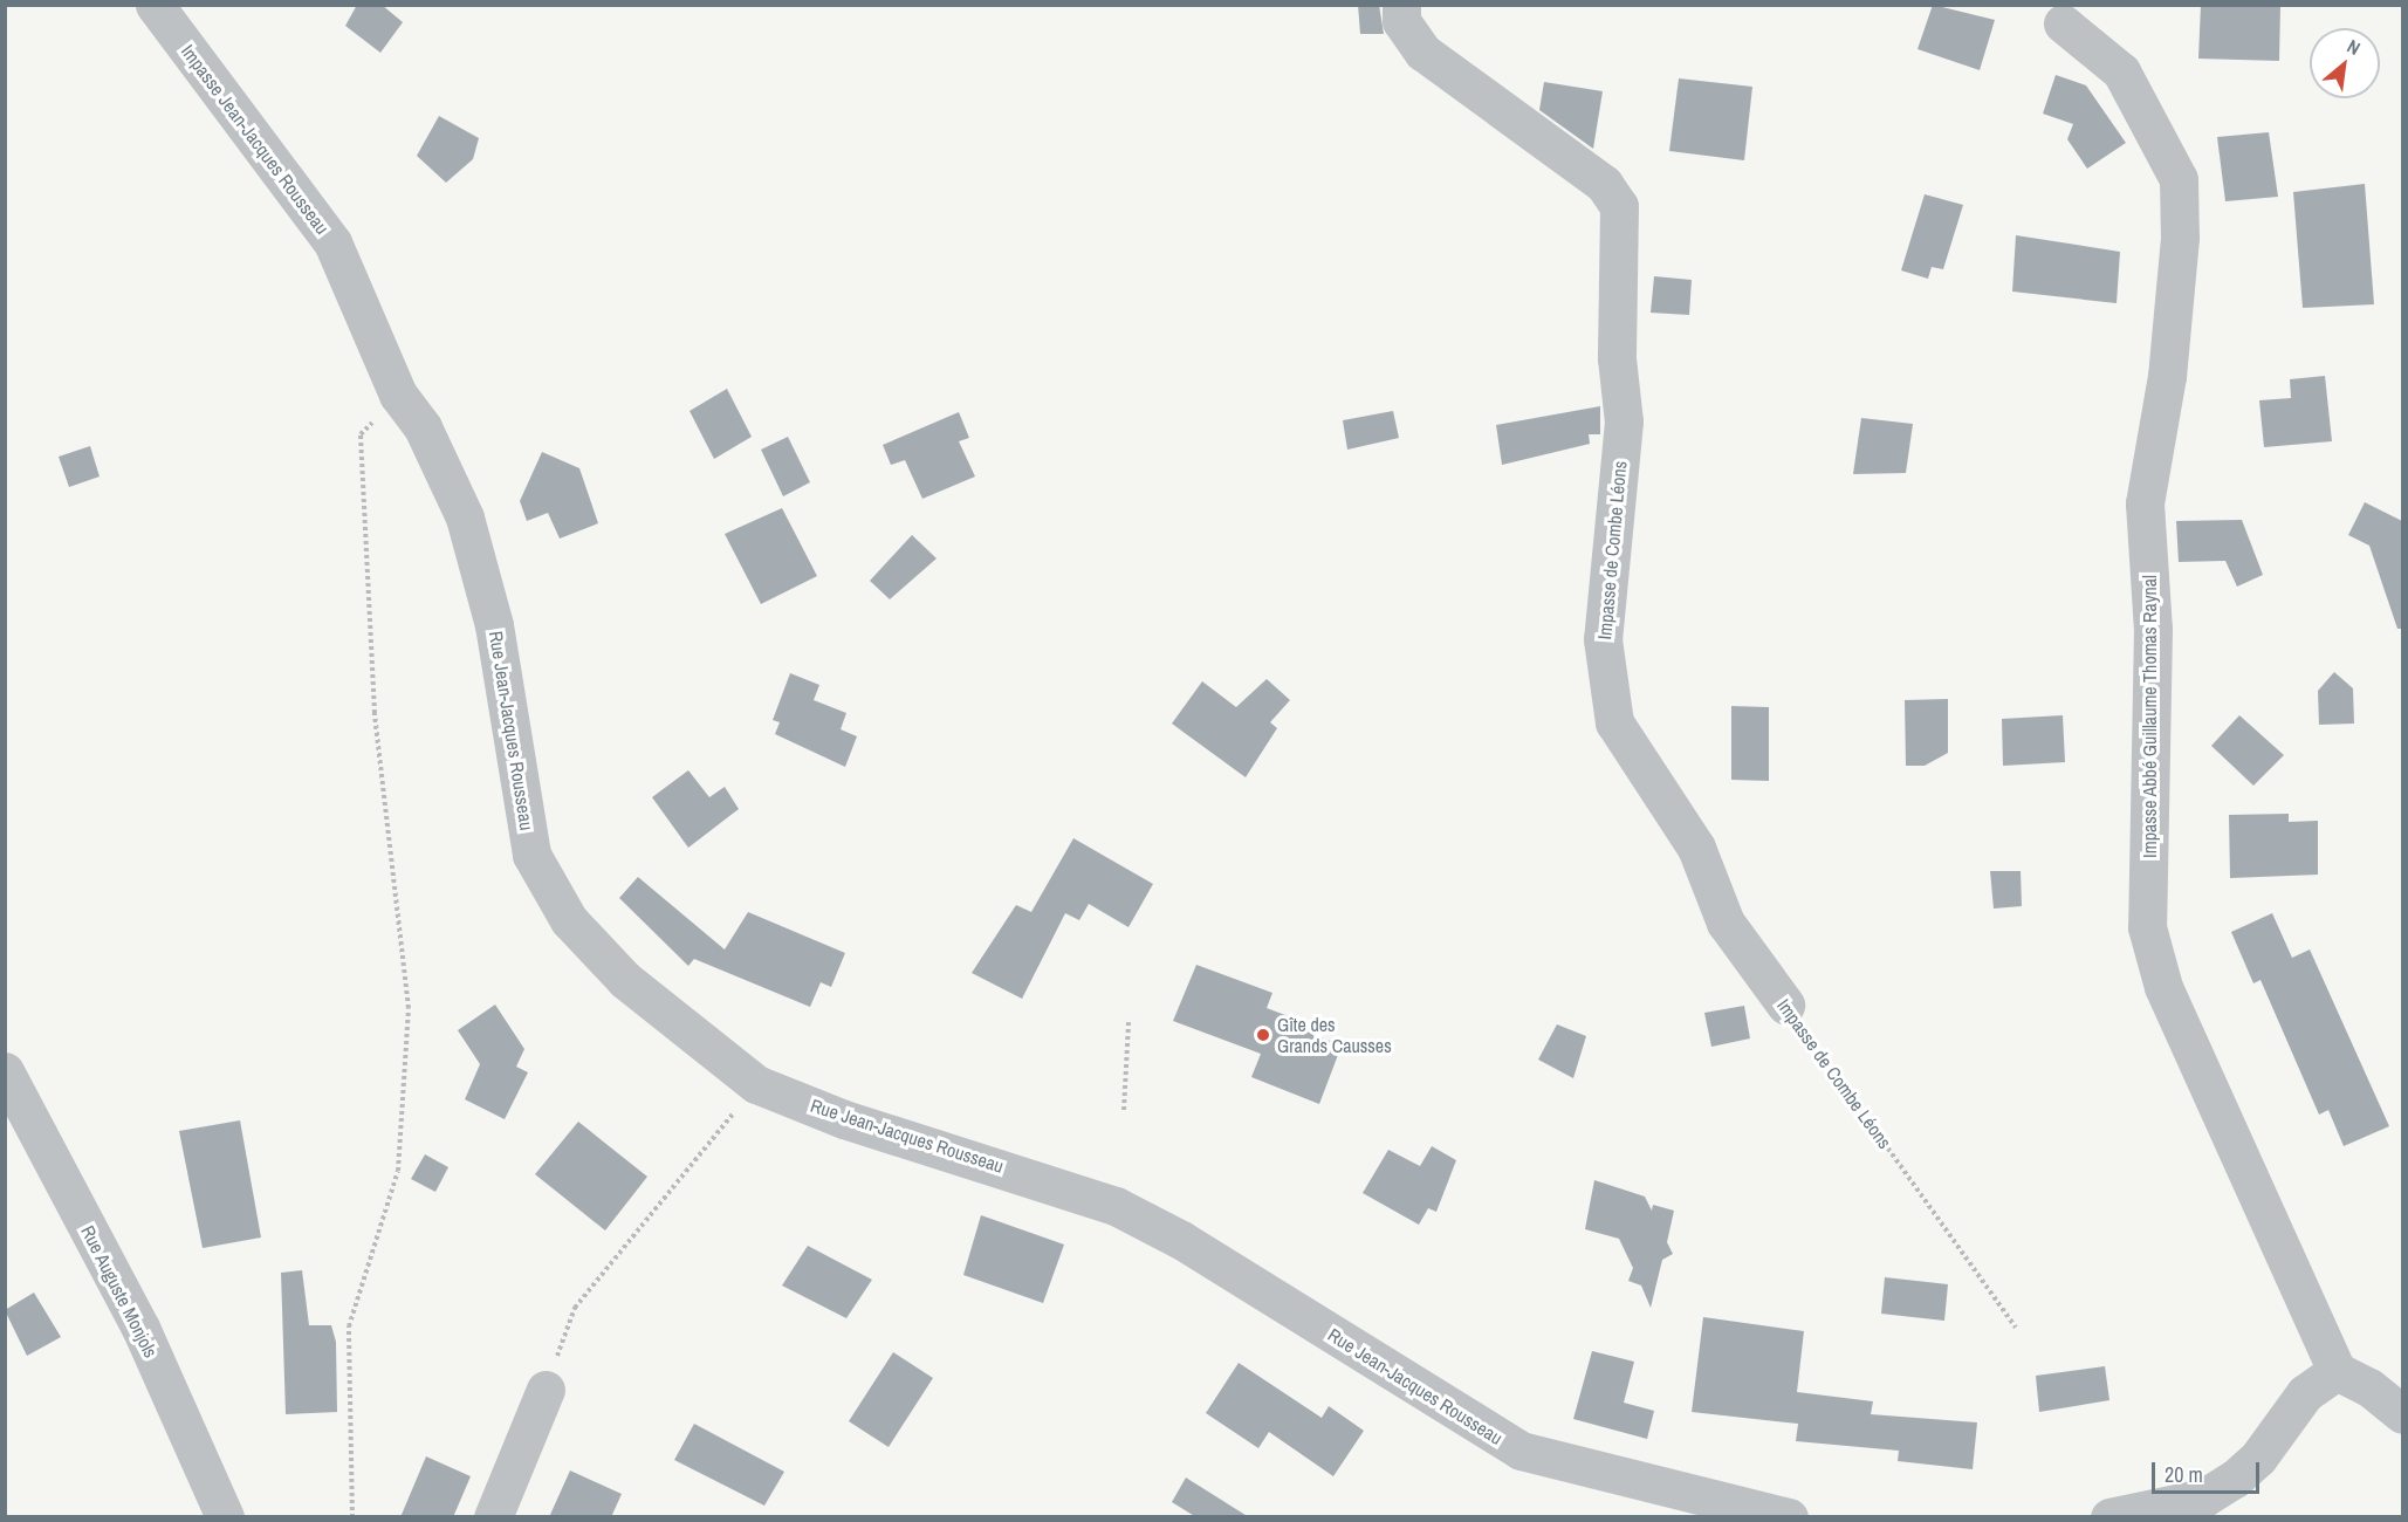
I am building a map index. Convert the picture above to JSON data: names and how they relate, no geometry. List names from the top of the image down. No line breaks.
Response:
{"streets":{"street":["Impasse Jean-Jacques Rousseau","Impasse de Combe Léons","Impasse Abbé Guillaume Thomas Raynal","Rue Jean-Jacques Rousseau","Rue Auguste Monjols"]},"crossings":[["Impasse Jean-Jacques Rousseau","Rue Jean-Jacques Rousseau"]],"places":["Gîte des Grands Causses"],"scale_bar":"20 m","north":"top right"}
